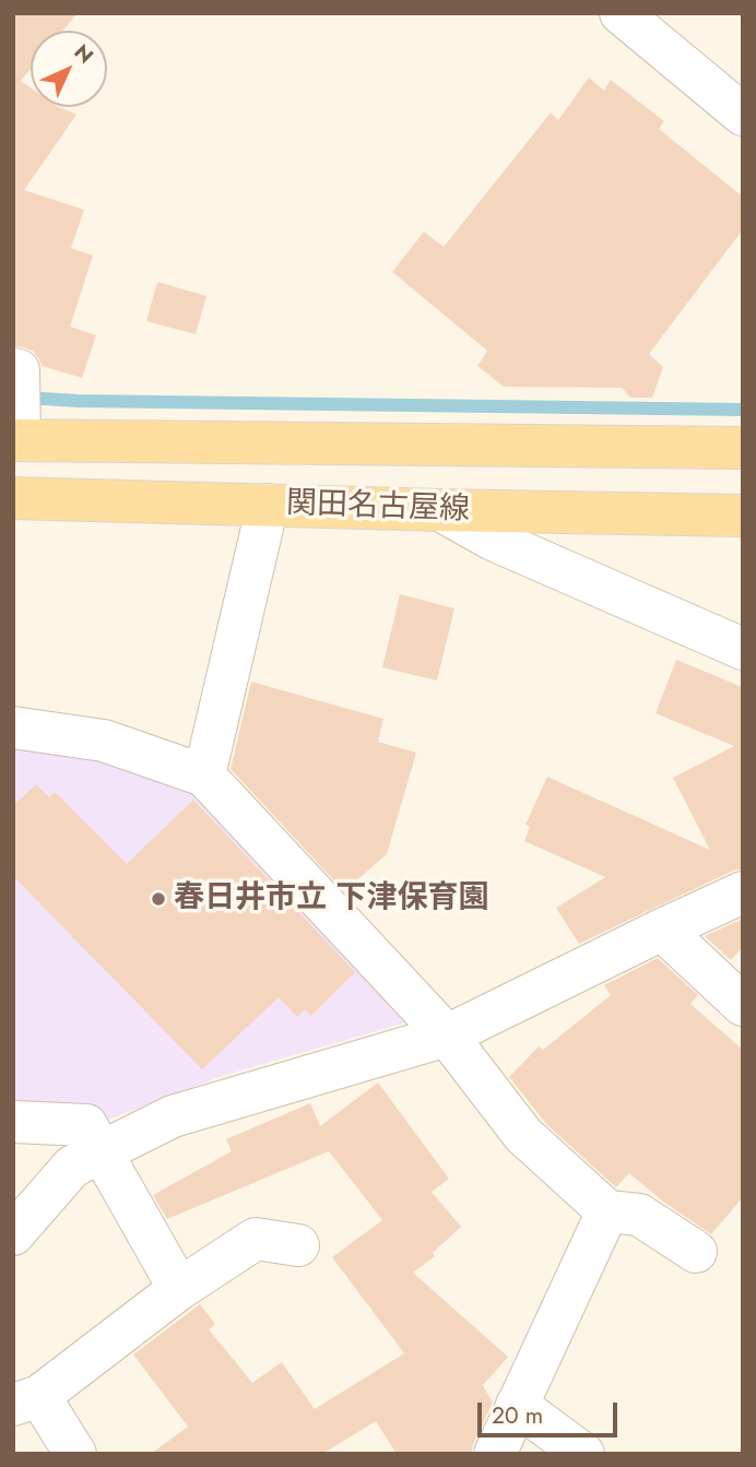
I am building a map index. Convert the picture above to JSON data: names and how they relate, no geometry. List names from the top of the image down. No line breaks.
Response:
{"streets":{"main road":["関田名古屋線"]},"places":["春日井市立 下津保育園"],"scale_bar":"20 m","north":"top right"}
